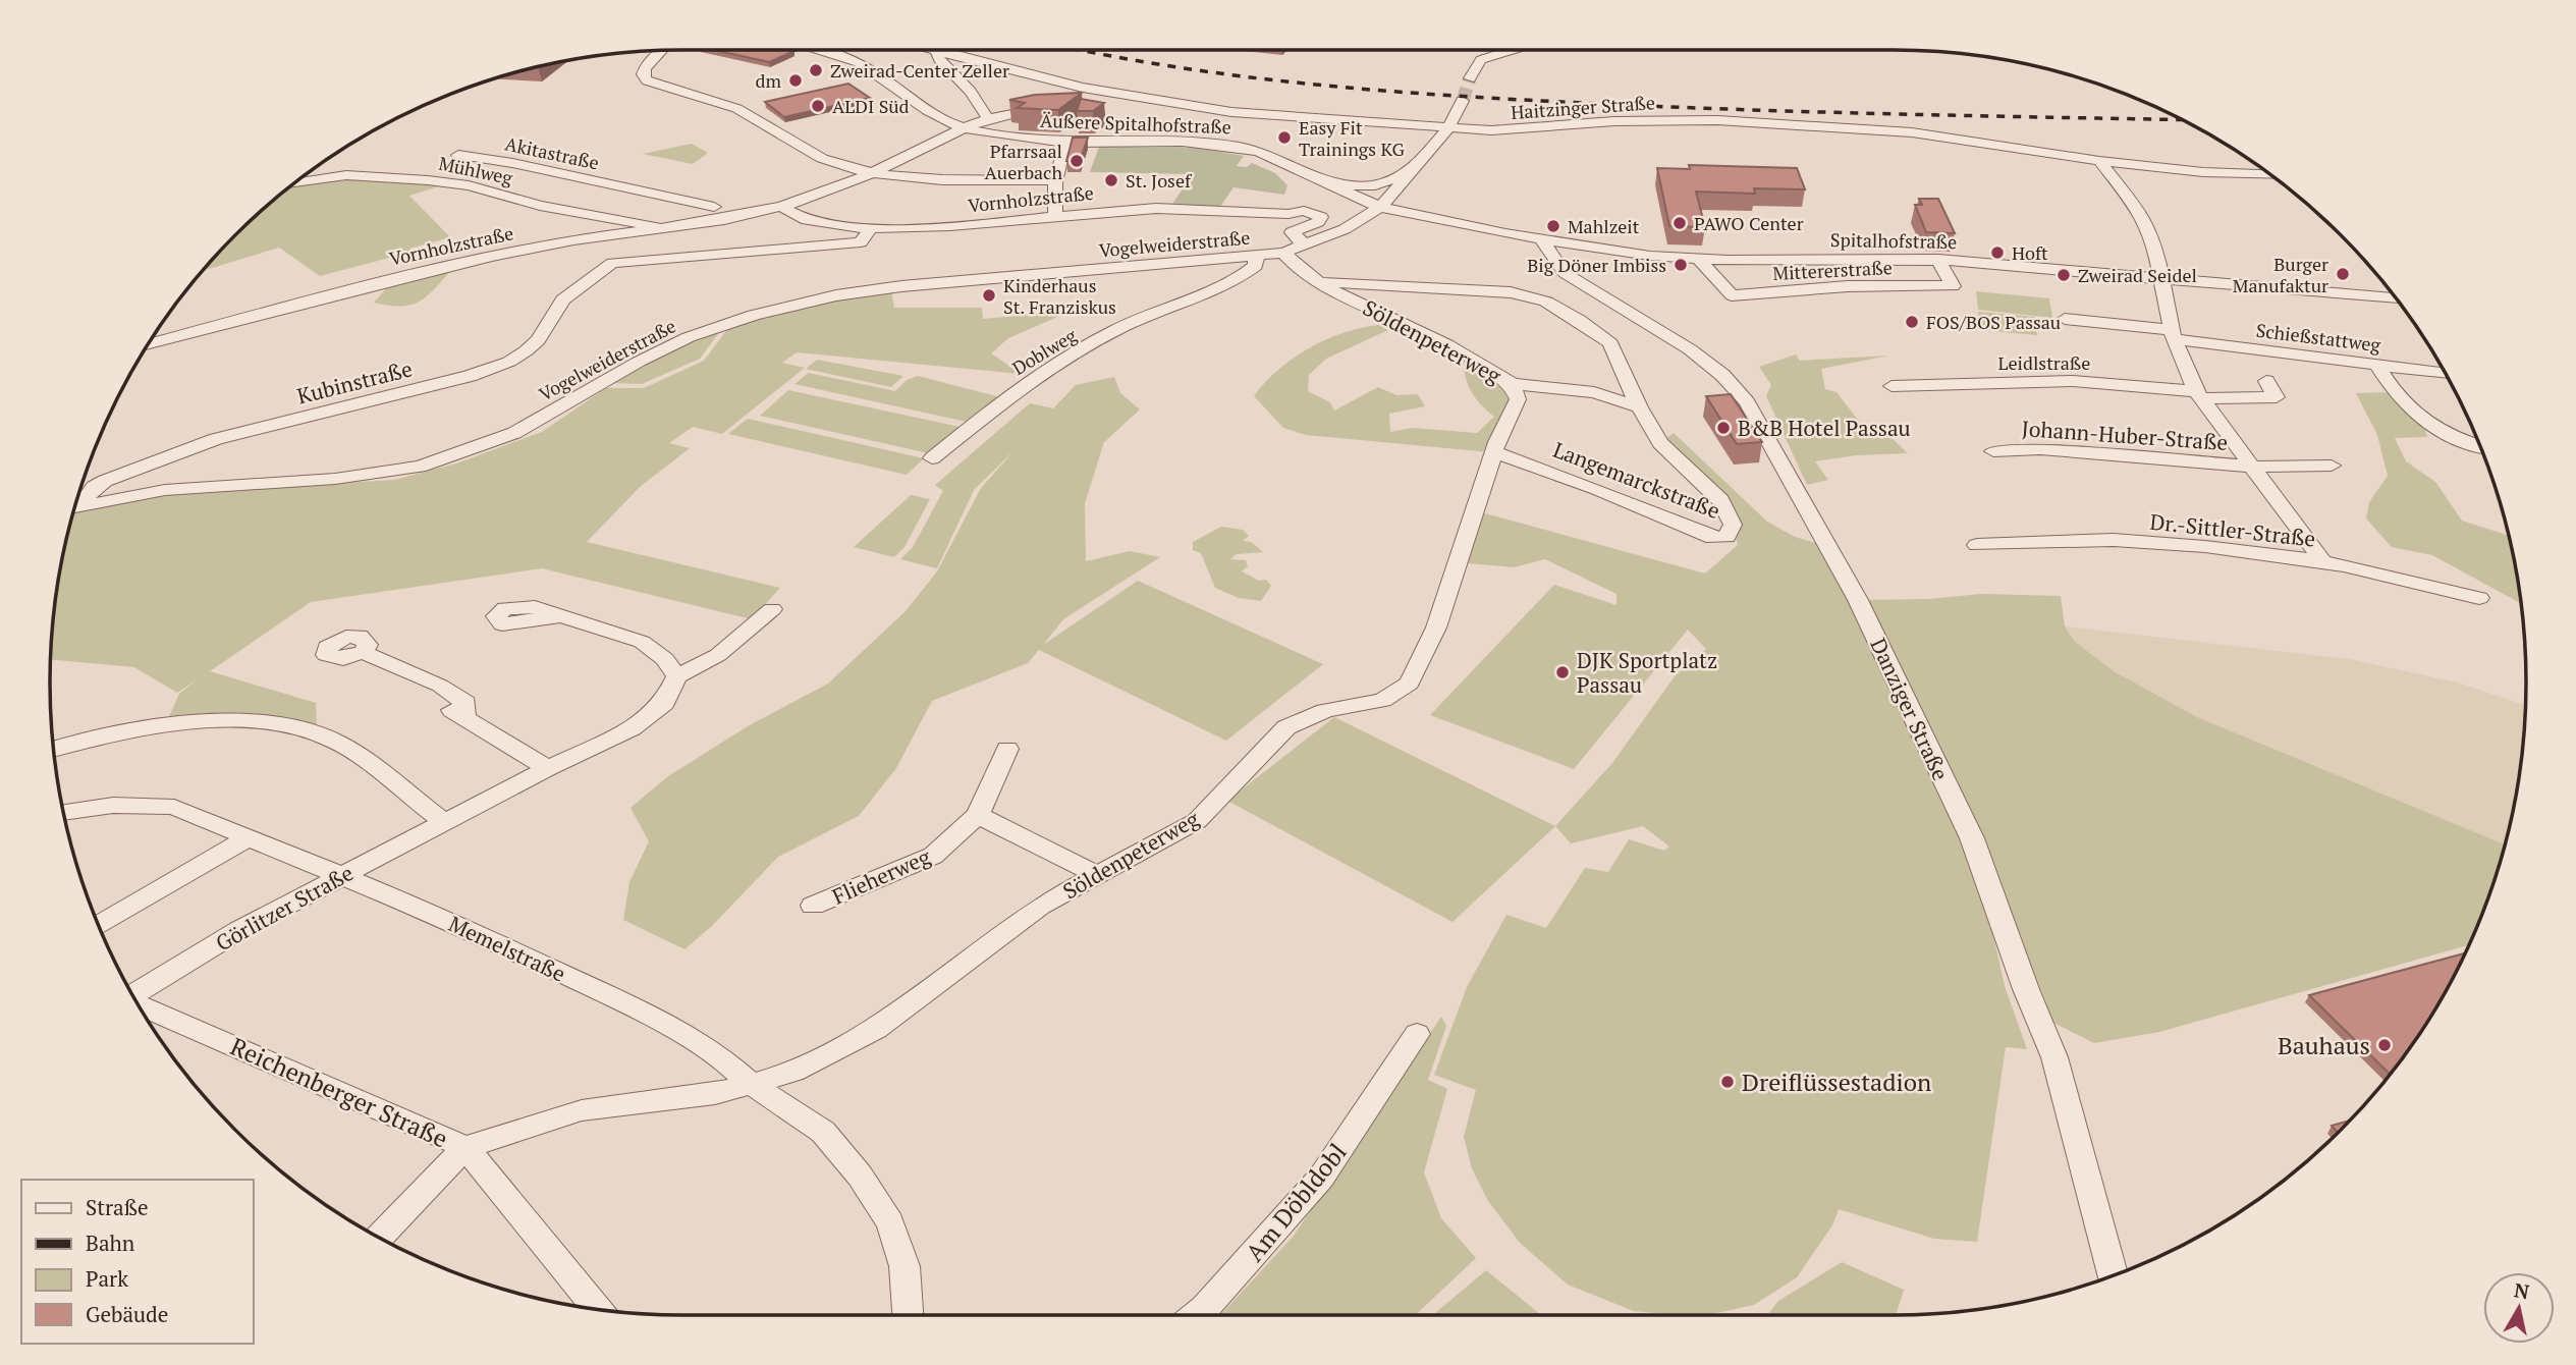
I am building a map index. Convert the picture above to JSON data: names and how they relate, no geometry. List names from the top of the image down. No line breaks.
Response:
{"streets":{"street":["Haitzinger Straße","Äußere Spitalhofstraße","Akitastraße","Mühlweg","Vornholzstraße","Spitalhofstraße","Vogelweiderstraße","Mittererstraße","Schießstattweg","Söldenpeterweg","Doblweg","Leidlstraße","Kubinstraße","Johann-Huber-Straße","Langemarckstraße","Dr.-Sittler-Straße","Danziger Straße","Flieherweg","Görlitzer Straße","Memelstraße","Reichenberger Straße","Am Döbldobl"]},"crossings":[["Haitzinger Straße","Vogelweiderstraße"],["Äußere Spitalhofstraße","Vornholzstraße"],["Äußere Spitalhofstraße","Spitalhofstraße"],["Äußere Spitalhofstraße","Vogelweiderstraße"],["Mühlweg","Vornholzstraße"],["Vornholzstraße","Vogelweiderstraße"],["Vornholzstraße","Söldenpeterweg"],["Spitalhofstraße","Vogelweiderstraße"],["Spitalhofstraße","Mittererstraße"],["Spitalhofstraße","Danziger Straße"],["Vogelweiderstraße","Söldenpeterweg"],["Vogelweiderstraße","Doblweg"],["Vogelweiderstraße","Kubinstraße"],["Söldenpeterweg","Langemarckstraße"],["Söldenpeterweg","Memelstraße"],["Söldenpeterweg","Reichenberger Straße"],["Görlitzer Straße","Memelstraße"]],"places":["Zweirad-Center Zeller","dm","ALDI Süd","Easy Fit Trainings KG","Pfarrsaal Auerbach","St. Josef","PAWO Center","Mahlzeit","Hoft","Big Döner Imbiss","Burger Manufaktur","Zweirad Seidel","Kinderhaus St. Franziskus","FOS/BOS Passau","B&B Hotel Passau","DJK Sportplatz Passau","Bauhaus","Dreiflüssestadion"],"legend":["Straße","Bahn","Park","Gebäude"],"north":"top"}
